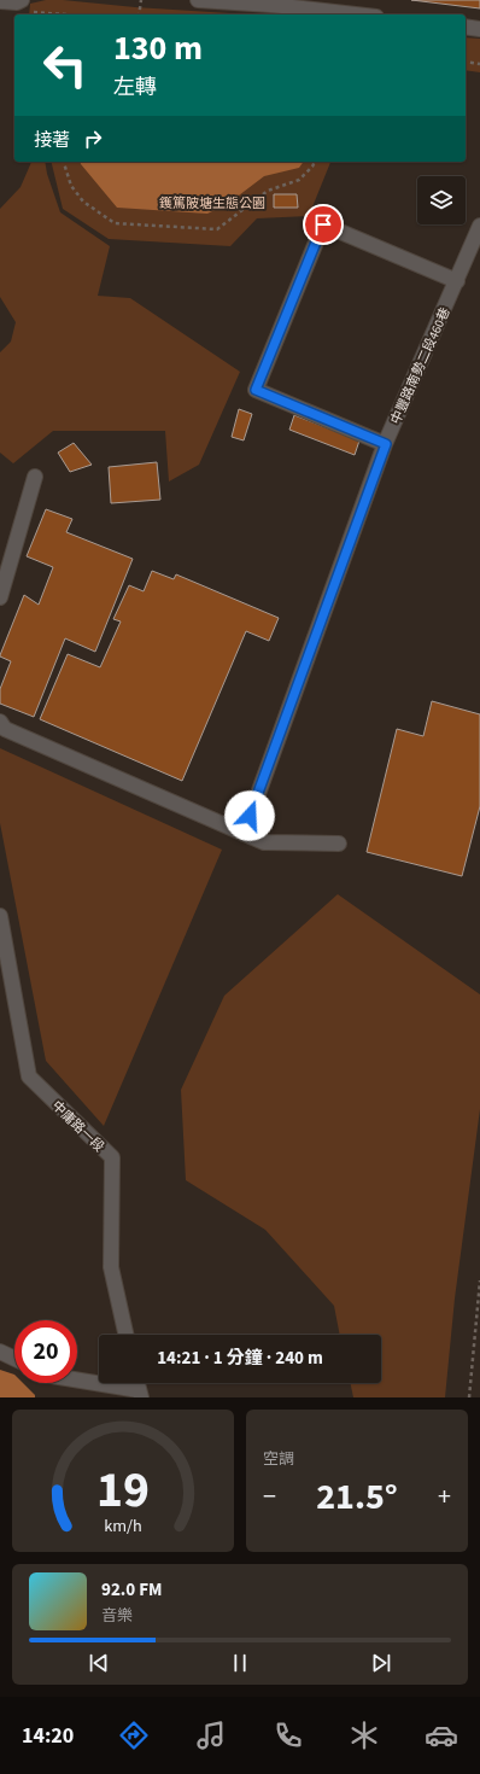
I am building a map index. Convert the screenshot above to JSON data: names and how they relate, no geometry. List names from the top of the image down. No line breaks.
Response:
{"streets":{"street":["中豐路南勢二段460巷","中庸路一段"]},"parks":["鑊篤陂塘生態公園"],"page":{"turn":["130 m","左轉"],"then":"接著","limit":"20","trip":"14:21 · 1 分鐘 · 240 m","tile":"空調","heat":["−","21.5°","+"],"song":["92.0 FM","音樂"],"tabs":"14:20","gauge":["19","km/h"]}}
